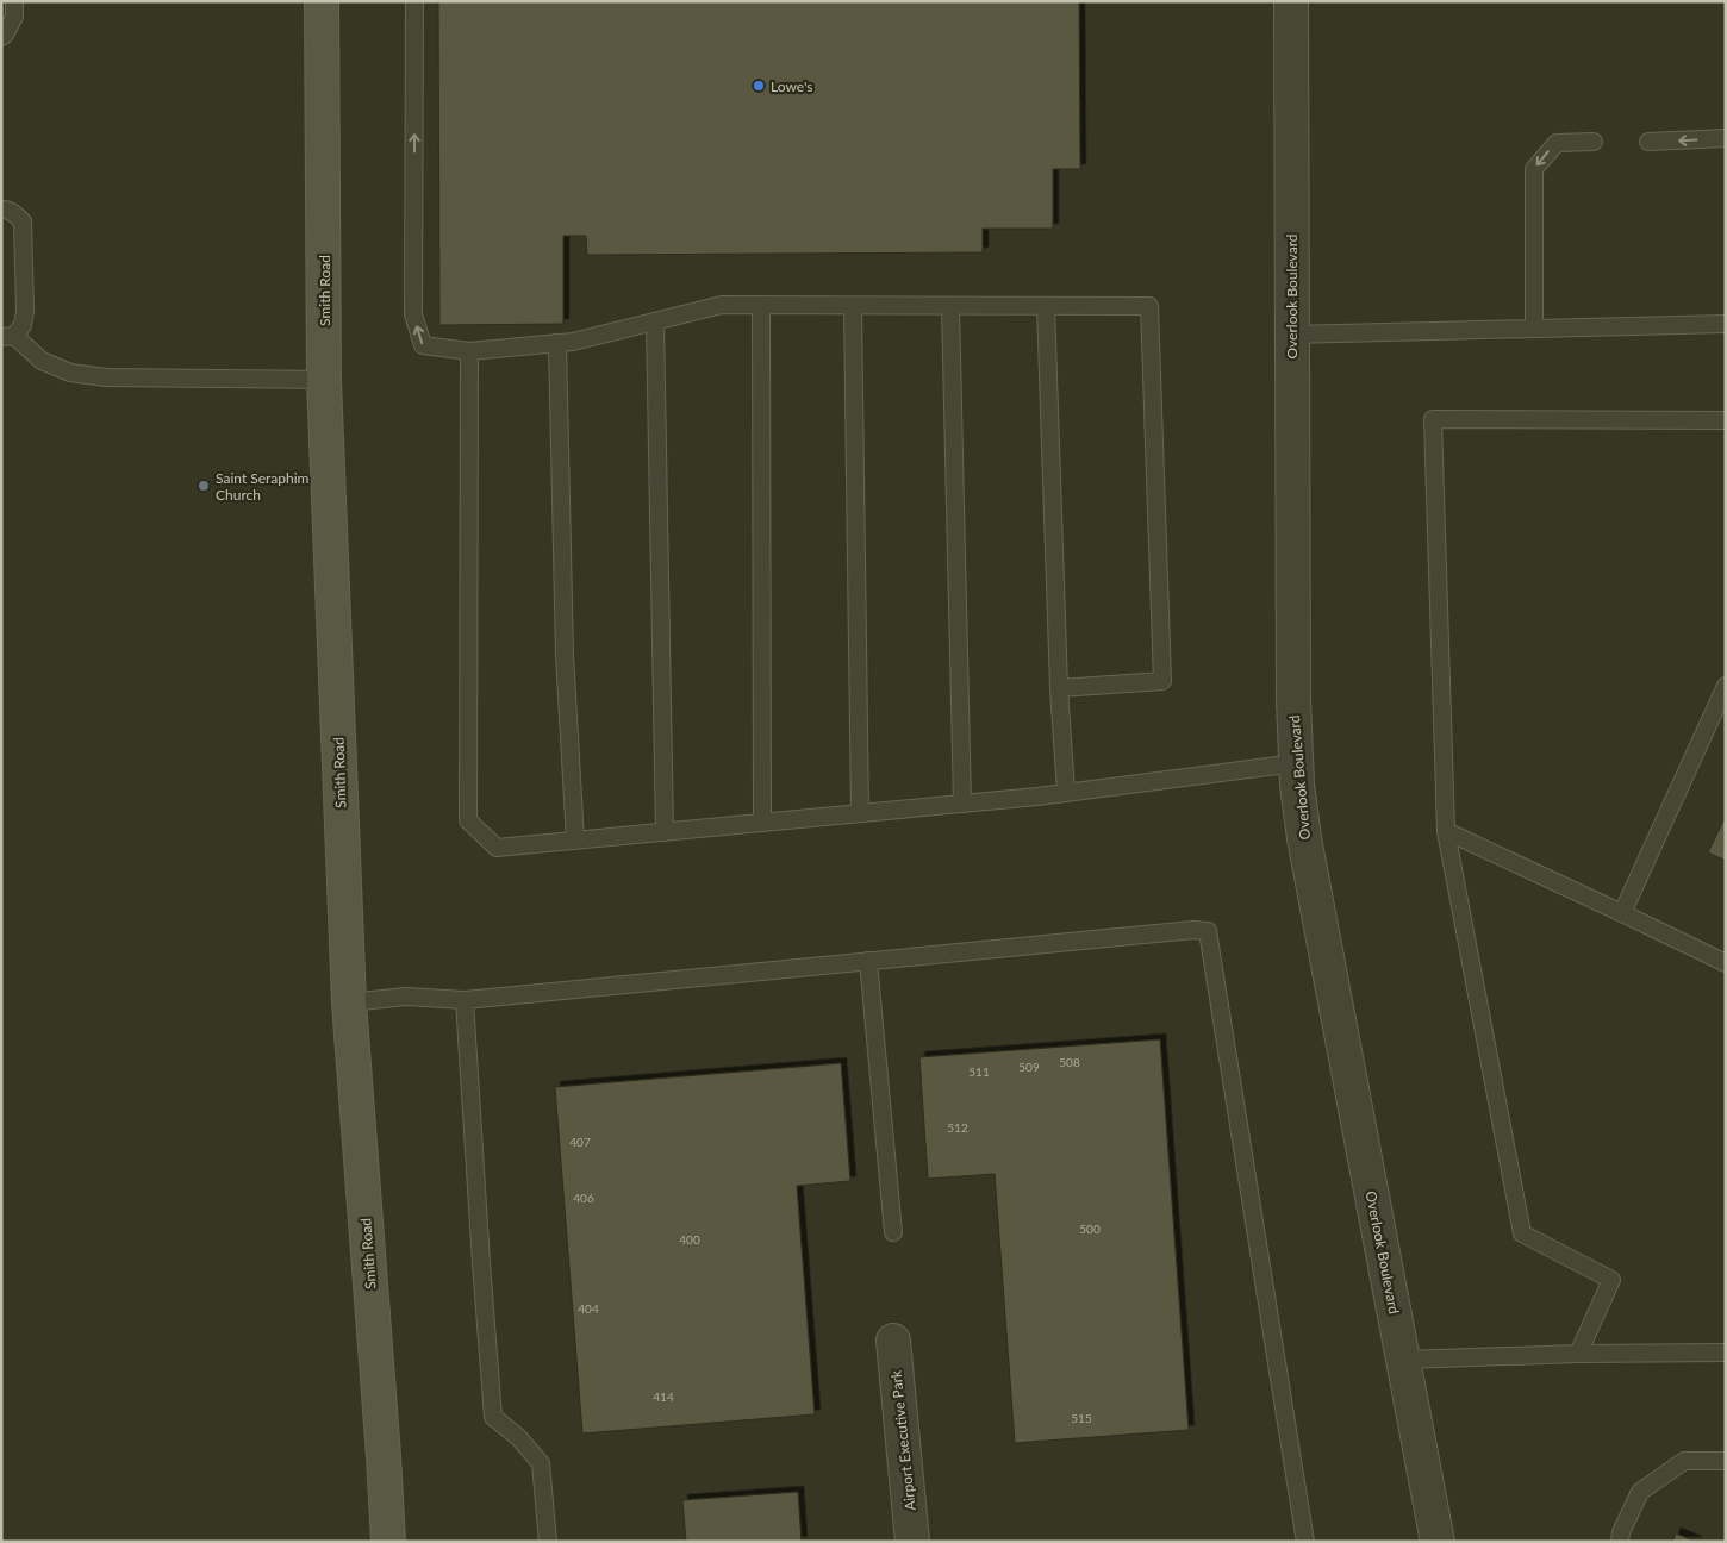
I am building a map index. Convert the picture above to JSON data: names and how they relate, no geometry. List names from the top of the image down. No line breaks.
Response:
{"streets":{"street":["Smith Road","Overlook Boulevard","Airport Executive Park"]},"places":["Lowe's","Saint Seraphim Church"],"house_numbers":["508","509","511","512","407","406","500","400","404","414","515"]}
